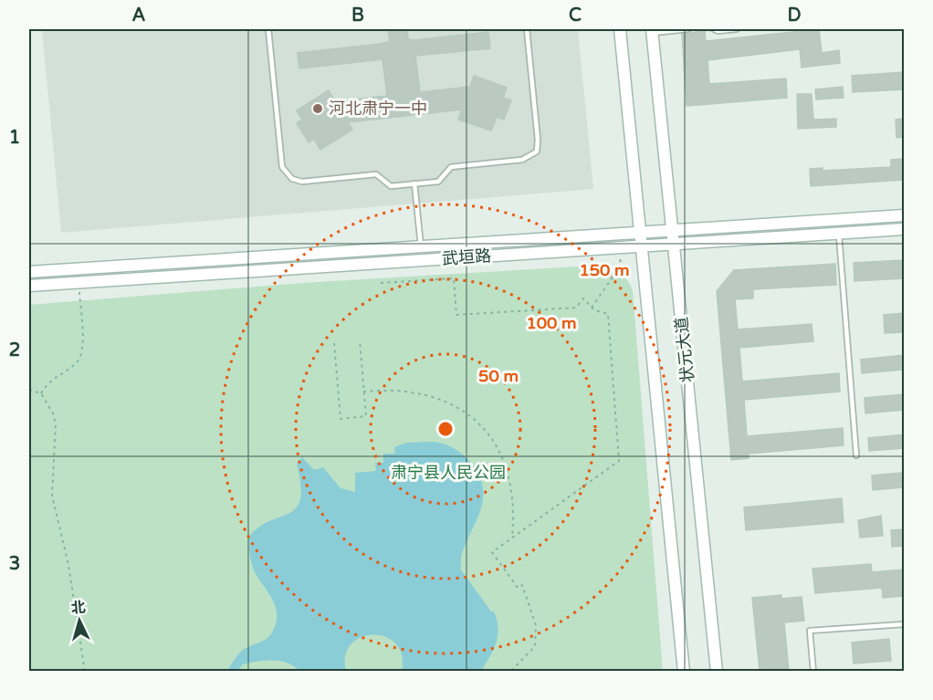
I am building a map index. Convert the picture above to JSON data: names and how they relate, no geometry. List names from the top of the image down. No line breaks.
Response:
{"streets":{"main road":["武垣路","状元大道"]},"crossings":[["武垣路","状元大道"]],"parks":["肃宁县人民公园"],"places":["河北肃宁一中"],"north":"top","grid":{"columns":["A","B","C","D"],"rows":["1","2","3"]},"rings":["150 m","100 m","50 m"]}
